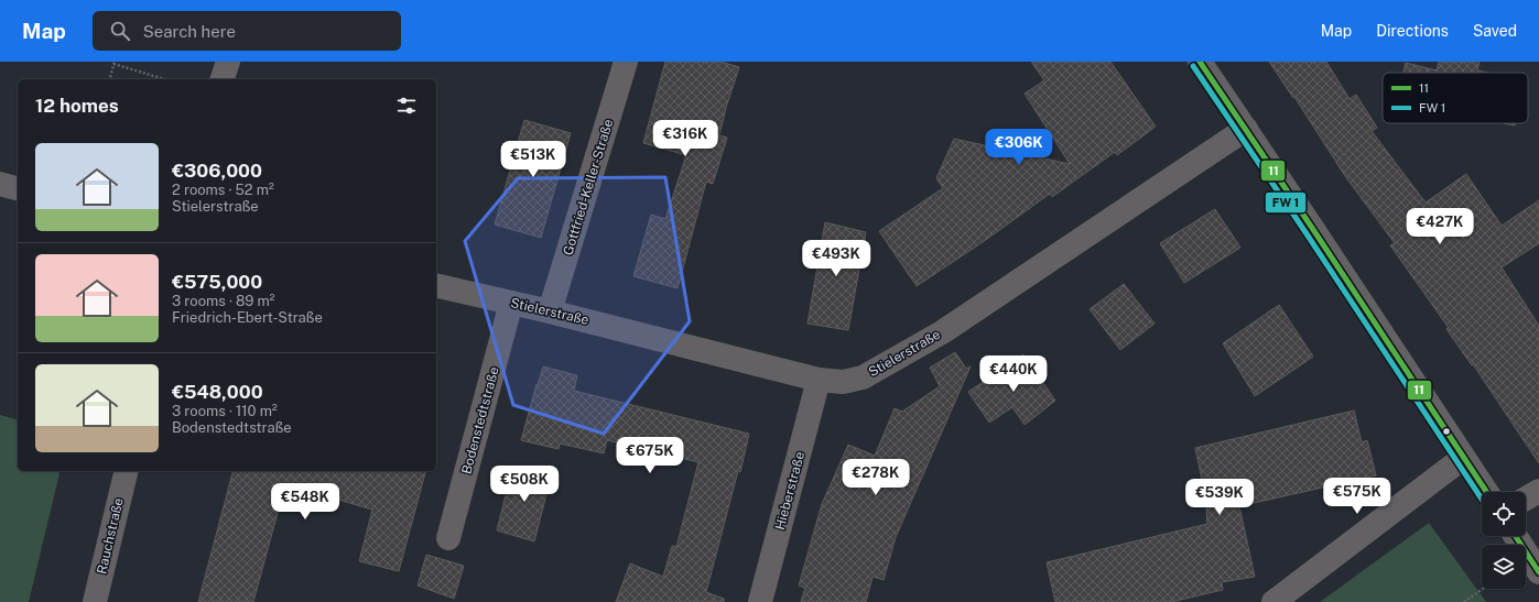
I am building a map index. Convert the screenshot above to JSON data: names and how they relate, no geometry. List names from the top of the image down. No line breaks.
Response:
{"streets":{"street":["Gottfried-Keller-Straße","Stielerstraße","Bodenstedtstraße","Hieberstraße","Rauchstraße"]},"crossings":[["Gottfried-Keller-Straße","Stielerstraße"],["Stielerstraße","Bodenstedtstraße"],["Stielerstraße","Hieberstraße"]],"lines":["transit line 11"],"legend":["11","FW 1"],"page":{"header":"Map","search":"Search here","nav":["Map","Directions","Saved"],"heading":"12 homes","price":["€316K","€306K","€513K","€427K","€493K","€440K","€675K","€278K","€508K","€575K","€539K","€548K"],"list":[{"name":"€306,000","note":"2 rooms · 52 m² · Stielerstraße"},{"name":"€575,000","note":"3 rooms · 89 m² · Friedrich-Ebert-Straße"},{"name":"€548,000","note":"3 rooms · 110 m² · Bodenstedtstraße"}]}}
